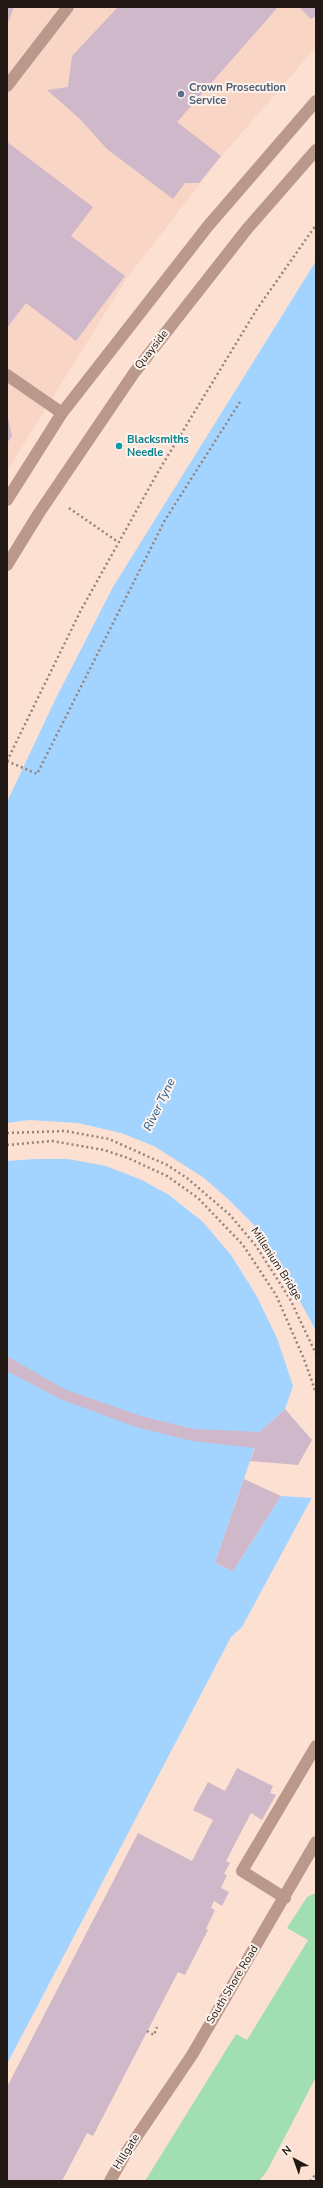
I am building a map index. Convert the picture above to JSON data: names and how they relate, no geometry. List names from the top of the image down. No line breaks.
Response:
{"streets":{"street":["Quayside","South Shore Road","Hillgate"],"path":["Millenium Bridge"]},"crossings":[["South Shore Road","Hillgate"]],"water":["River Tyne"],"places":["Crown Prosecution Service","Blacksmiths Needle"],"north":"top left"}
